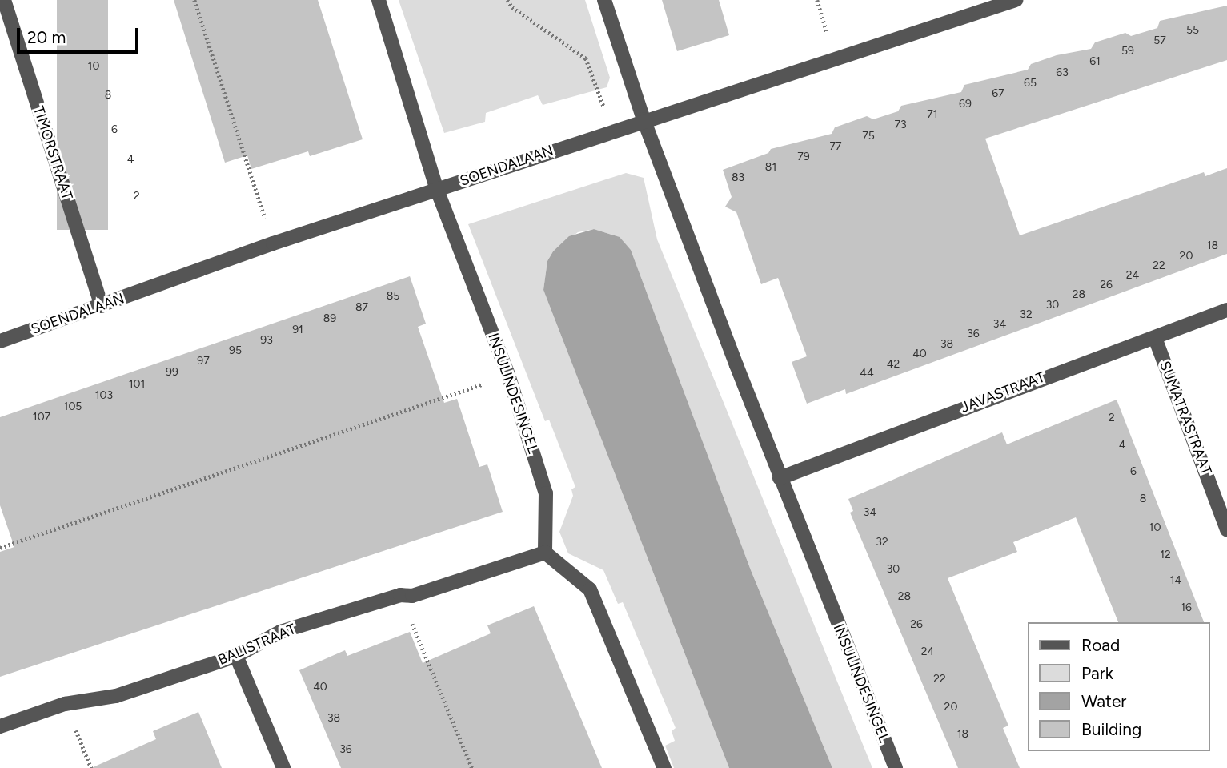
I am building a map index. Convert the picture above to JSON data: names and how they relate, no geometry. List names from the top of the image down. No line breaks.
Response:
{"streets":{"street":["TIMORSTRAAT","SOENDALAAN","JAVASTRAAT","INSULINDESINGEL","SUMATRASTRAAT","BALISTRAAT"]},"crossings":[["TIMORSTRAAT","SOENDALAAN"],["SOENDALAAN","INSULINDESINGEL"],["JAVASTRAAT","INSULINDESINGEL"],["JAVASTRAAT","SUMATRASTRAAT"],["INSULINDESINGEL","BALISTRAAT"]],"house_numbers":["55","57","59","61","10","63","65","67","8","69","71","73","6","75","77","79","4","81","83","2","18","20","22","24","26","28","85","30","87","32","89","34","91","36","93","38","95","40","97","42","99","44","101","103","105","107","2","4","6","8","34","10","32","12","30","14","28","16","26","24","22","40","20","38","18","36"],"legend":["Road","Park","Water","Building"],"scale_bar":"20 m"}
